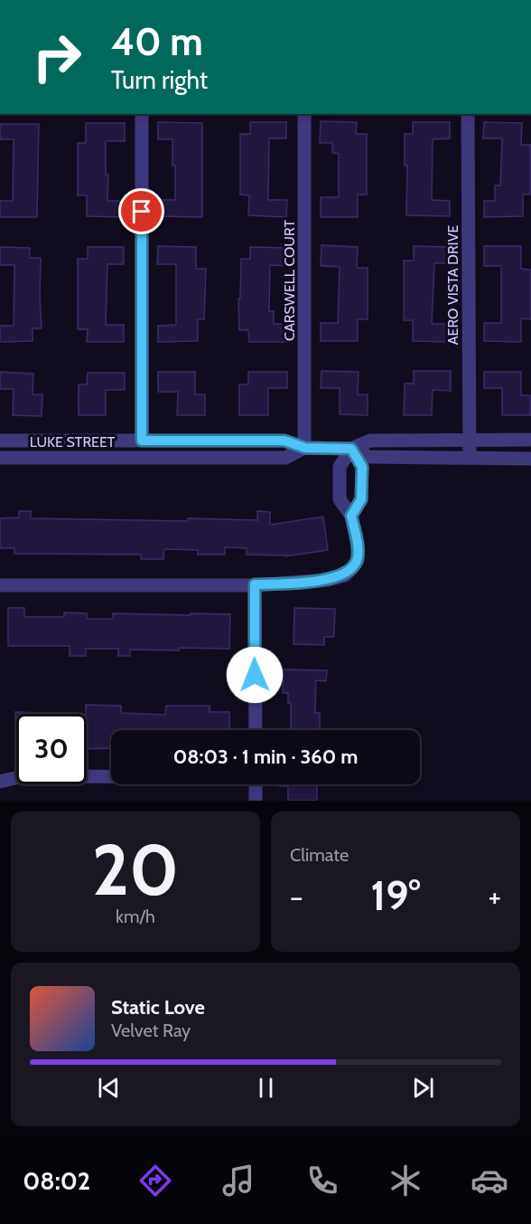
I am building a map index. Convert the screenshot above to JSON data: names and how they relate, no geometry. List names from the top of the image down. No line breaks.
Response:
{"streets":{"street":["CARSWELL COURT","AERO VISTA DRIVE","LUKE STREET"]},"crossings":[["CARSWELL COURT","LUKE STREET"],["AERO VISTA DRIVE","LUKE STREET"]],"page":{"turn":["40 m","Turn right"],"limit":"30","trip":"08:03 · 1 min · 360 m","tile":[["20","km/h"],"Climate"],"heat":["−","19°","+"],"song":["Static Love","Velvet Ray"],"tabs":"08:02"}}
